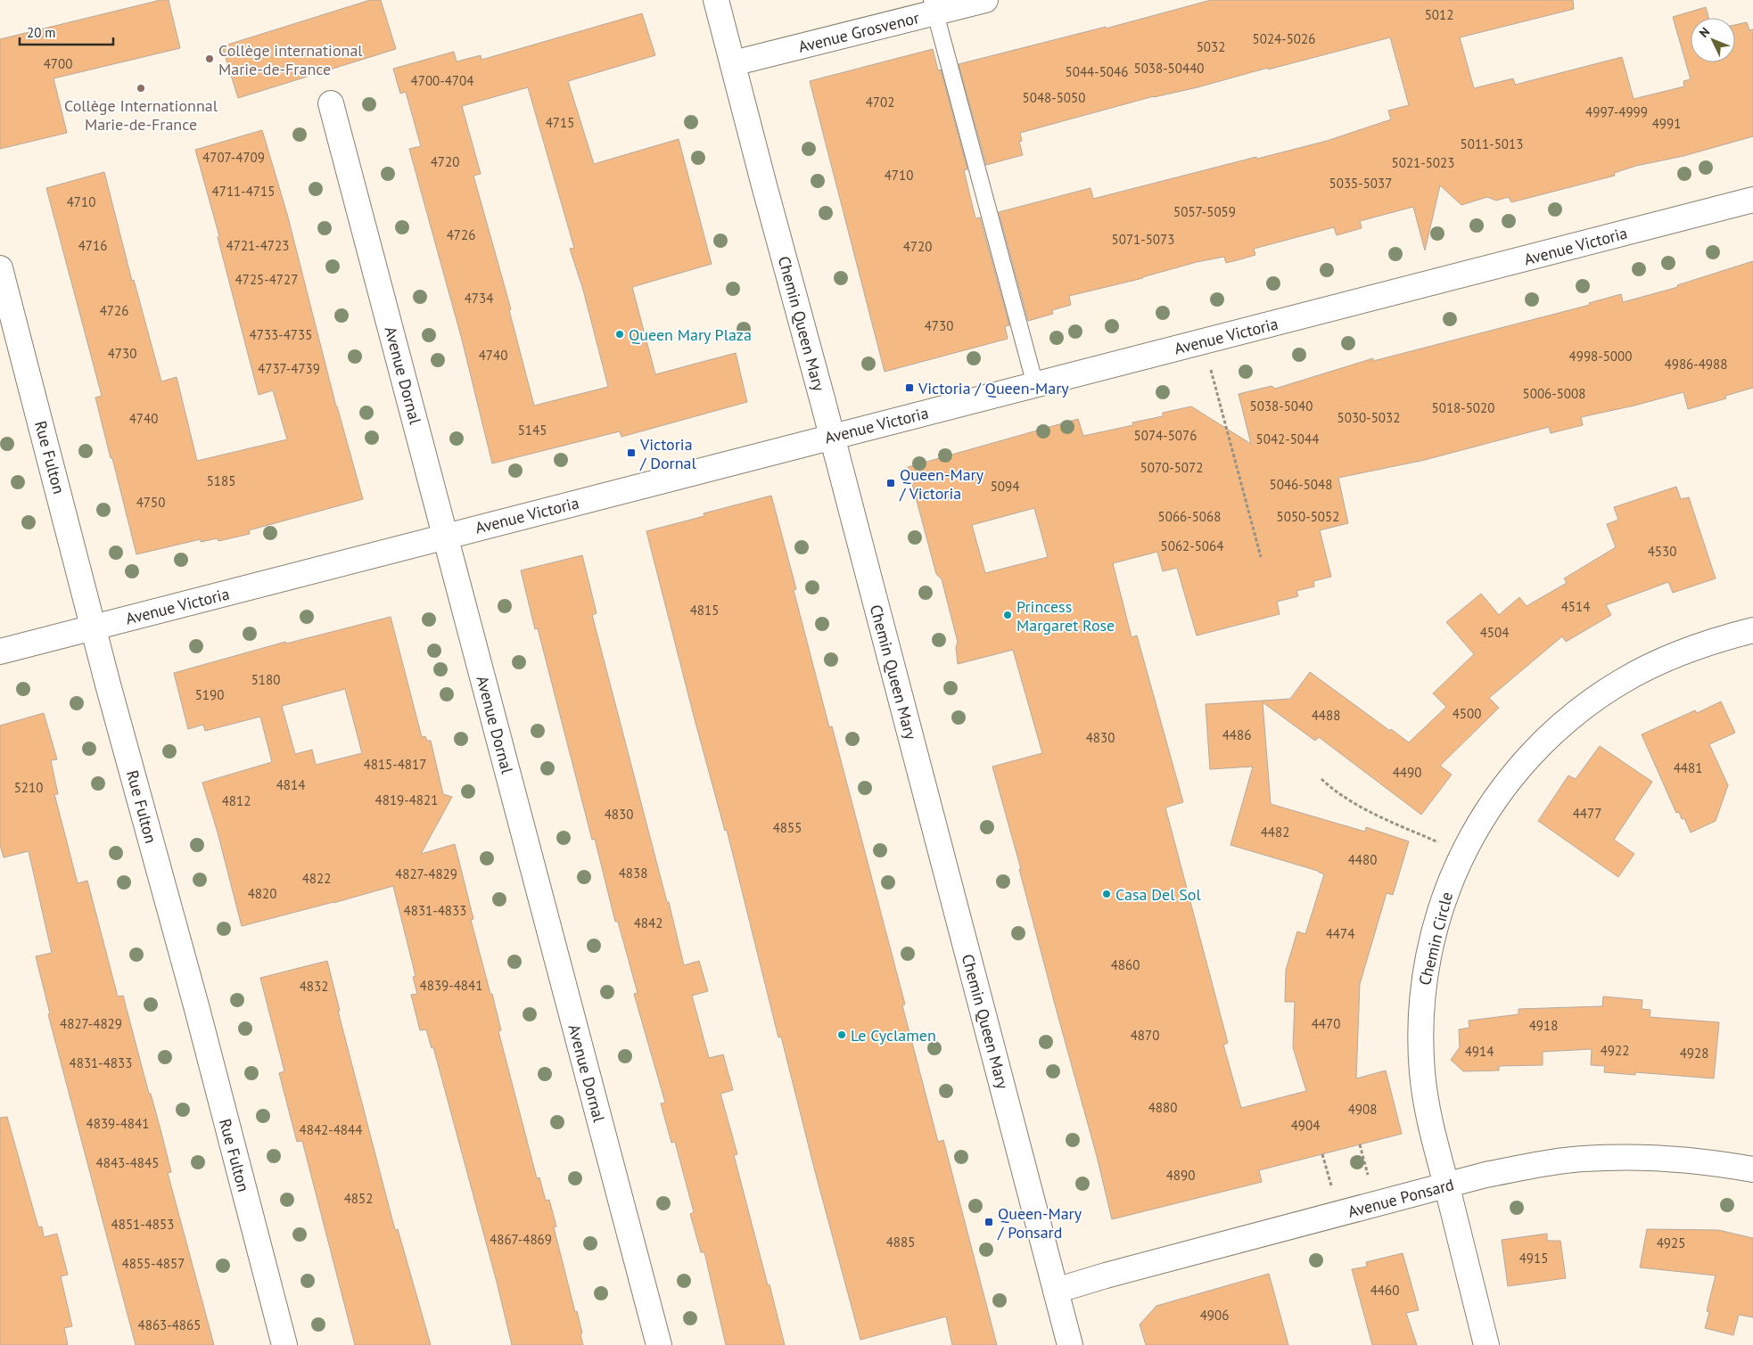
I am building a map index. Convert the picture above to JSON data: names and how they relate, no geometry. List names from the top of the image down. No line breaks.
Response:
{"streets":{"street":["Avenue Grosvenor","Avenue Victoria","Chemin Queen Mary","Avenue Dornal","Rue Fulton","Chemin Circle","Avenue Ponsard"]},"crossings":[["Avenue Grosvenor","Chemin Queen Mary"],["Avenue Victoria","Chemin Queen Mary"],["Avenue Victoria","Avenue Dornal"],["Avenue Victoria","Rue Fulton"],["Chemin Queen Mary","Avenue Ponsard"],["Chemin Circle","Avenue Ponsard"]],"places":{"other":["Collège international Marie-de-France","Collège Internationnal Marie-de-France","Queen Mary Plaza","Princess Margaret Rose","Casa Del Sol","Le Cyclamen"],"transit":["Victoria / Queen-Mary","Victoria / Dornal","Queen-Mary / Victoria","Queen-Mary / Ponsard"]},"house_numbers":["5012","5024-5026","5032","4700","5038-50440","5044-5046","4700-4704","5048-5050","4702","4997-4999","4715","4991","5011-5013","4707-4709","4720","5021-5023","4710","5035-5037","4711-4715","4710","5057-5059","4726","5071-5073","4716","4721-4723","4720","4725-4727","4734","4726","4730","4733-4735","4730","4740","4998-5000","4986-4988","4737-4739","5006-5008","5038-5040","5018-5020","5030-5032","4740","5145","5074-5076","5042-5044","5070-5072","5185","5046-5048","5094","4750","5066-5068","5050-5052","5062-5064","4530","4514","4815","4504","5180","5190","4500","4488","4486","4830","4815-4817","4481","4490","4814","5210","4819-4821","4812","4477","4830","4855","4482","4480","4838","4827-4829","4822","4820","4831-4833","4842","4474","4860","4839-4841","4832","4827-4829","4470","4918","4870","4922","4914","4928","4831-4833","4880","4908","4839-4841","4904","4842-4844","4843-4845","4890","4852","4851-4853","4867-4869","4885","4925","4915","4855-4857","4460","4906","4863-4865"],"scale_bar":"20 m","north":"top left"}
